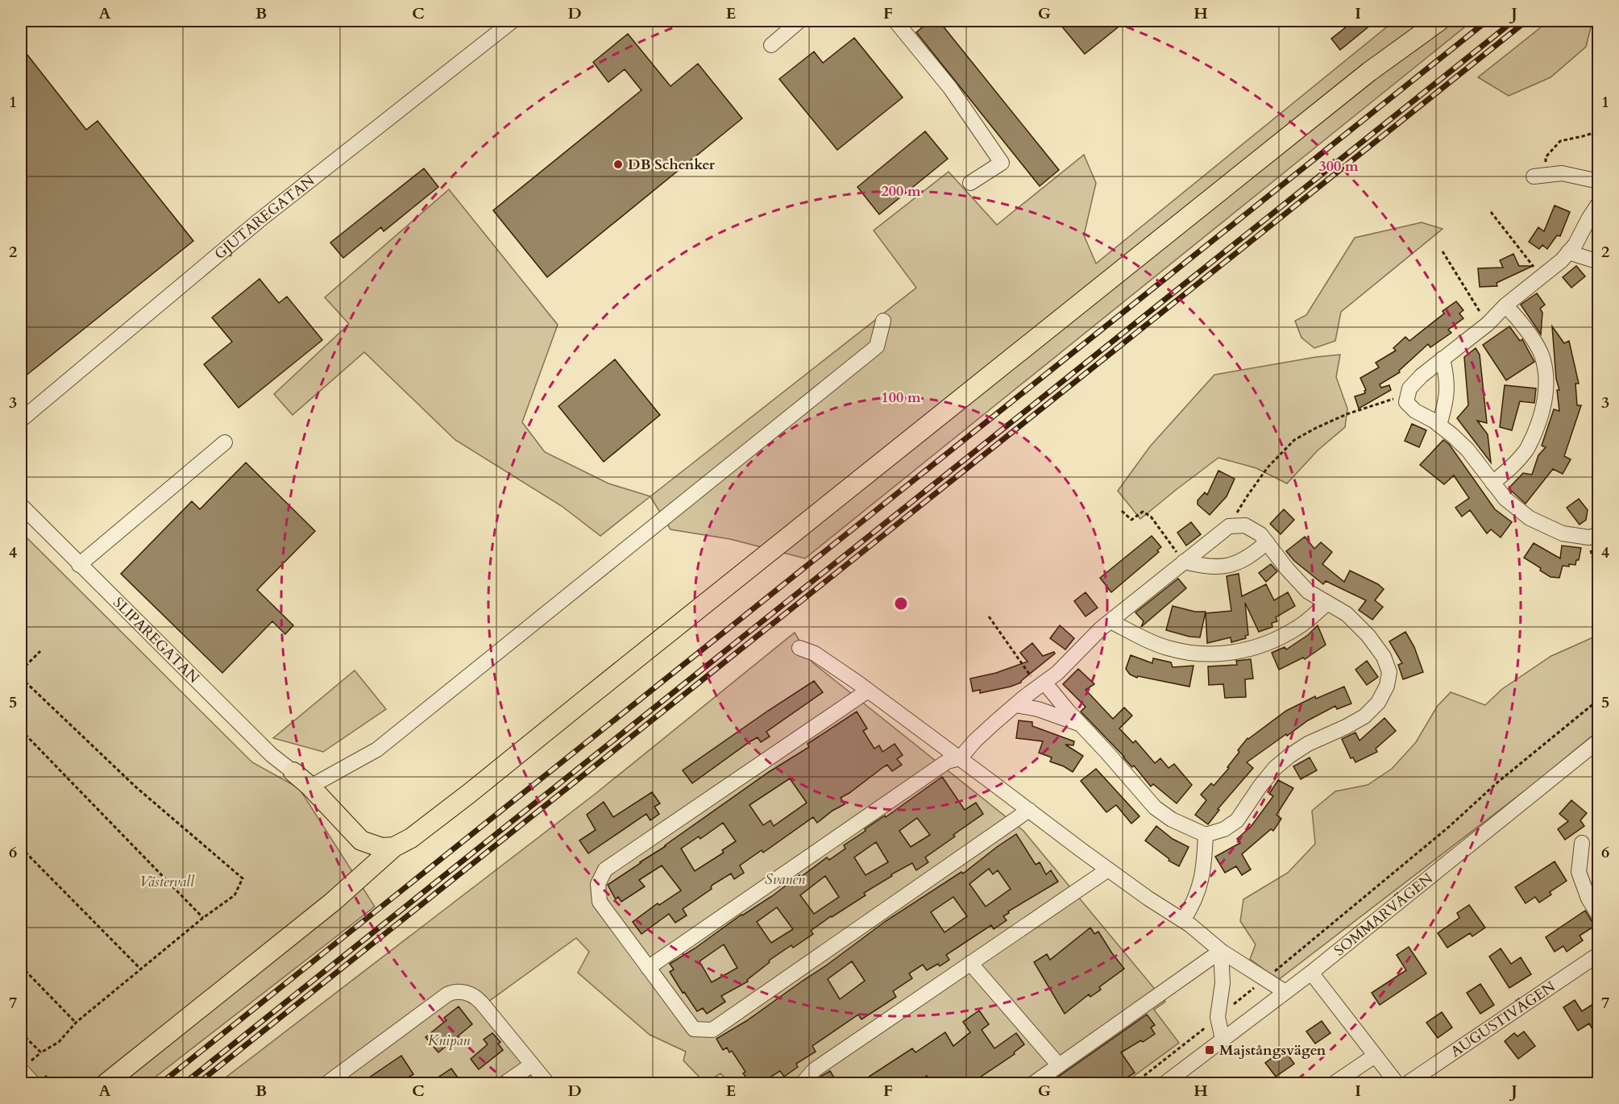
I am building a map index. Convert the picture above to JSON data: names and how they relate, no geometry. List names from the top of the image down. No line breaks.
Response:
{"streets":{"street":["GJUTAREGATAN","SLIPAREGATAN","SOMMARVÄGEN","AUGUSTIVÄGEN"]},"parks":["Svanen","Västervall","Knipan"],"places":{"other":["DB Schenker"],"transit":["Majstångsvägen"]},"grid":{"columns":["A","B","C","D","E","F","G","H","I","J"],"rows":["1","2","3","4","5","6","7"]},"rings":["300 m","200 m","100 m"]}
